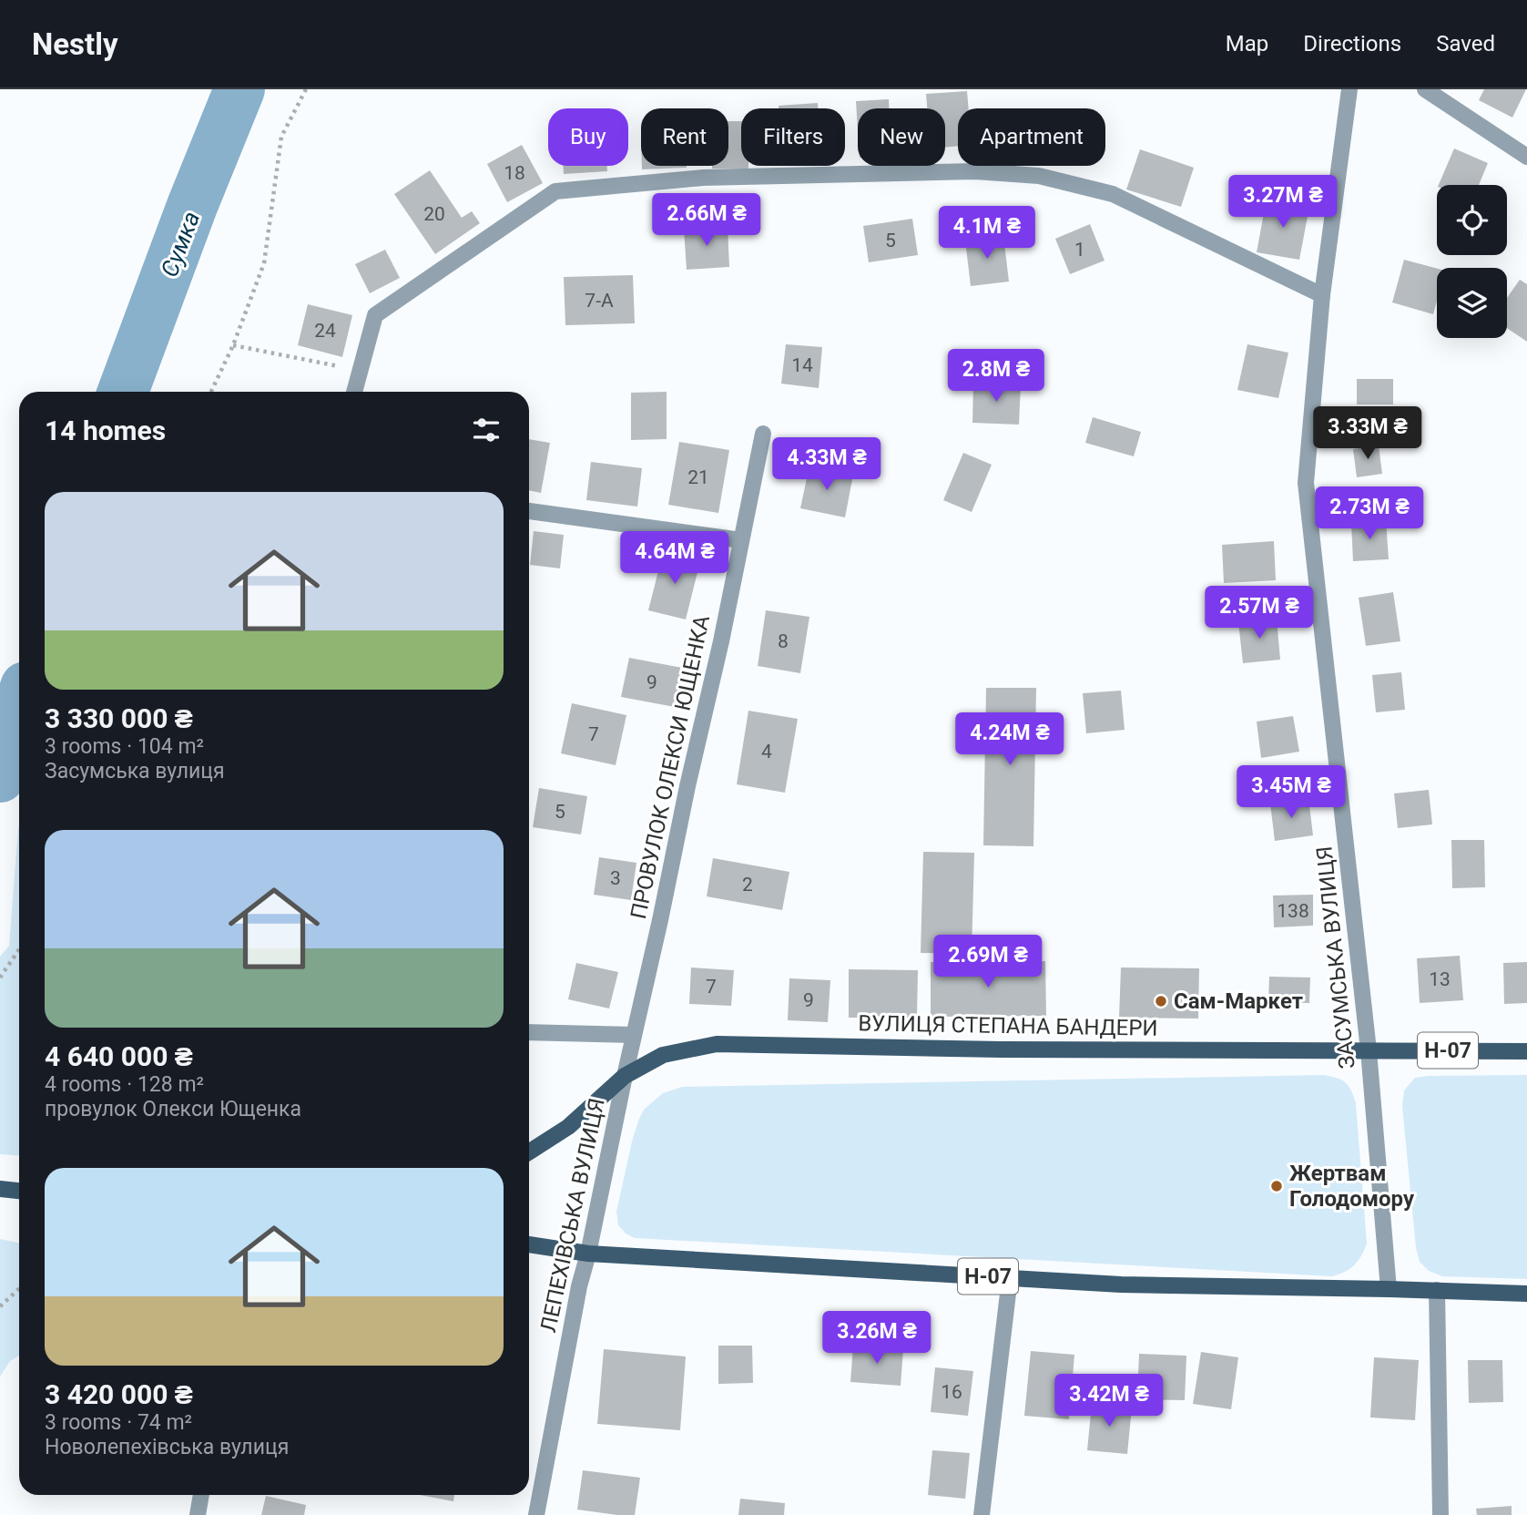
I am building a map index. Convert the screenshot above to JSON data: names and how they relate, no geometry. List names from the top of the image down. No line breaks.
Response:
{"streets":{"main road":["ВУЛИЦЯ СТЕПАНА БАНДЕРИ","Н-07"],"street":["ПРОВУЛОК ОЛЕКСИ ЮЩЕНКА","ЗАСУМСЬКА ВУЛИЦЯ","ЛЕПЕХІВСЬКА ВУЛИЦЯ"]},"crossings":[["ПРОВУЛОК ОЛЕКСИ ЮЩЕНКА","ВУЛИЦЯ СТЕПАНА БАНДЕРИ"],["ПРОВУЛОК ОЛЕКСИ ЮЩЕНКА","ЛЕПЕХІВСЬКА ВУЛИЦЯ"],["ЗАСУМСЬКА ВУЛИЦЯ","ВУЛИЦЯ СТЕПАНА БАНДЕРИ"],["ЗАСУМСЬКА ВУЛИЦЯ","Н-07"],["ВУЛИЦЯ СТЕПАНА БАНДЕРИ","ЛЕПЕХІВСЬКА ВУЛИЦЯ"],["Н-07","ЛЕПЕХІВСЬКА ВУЛИЦЯ"]],"water":["Сумка"],"places":["Сам-Маркет","Жертвам Голодомору"],"house_numbers":["18","20","5","1","7-А","24","14","21","8","9","7","4","5","3","2","138","13","7","9","16"],"page":{"header":"Nestly","nav":["Map","Directions","Saved"],"chip":["Buy","Rent","Filters","New","Apartment"],"price":["3.27M ₴","2.66M ₴","4.1M ₴","2.8M ₴","3.33M ₴","4.33M ₴","2.73M ₴","4.64M ₴","2.57M ₴","4.24M ₴","3.45M ₴","2.69M ₴","3.26M ₴","3.42M ₴"],"heading":"14 homes","list":[{"name":"3 330 000 ₴","note":"3 rooms · 104 m² · Засумська вулиця"},{"name":"4 640 000 ₴","note":"4 rooms · 128 m² · провулок Олекси Ющенка"},{"name":"3 420 000 ₴","note":"3 rooms · 74 m² · Новолепехівська вулиця"}]}}
